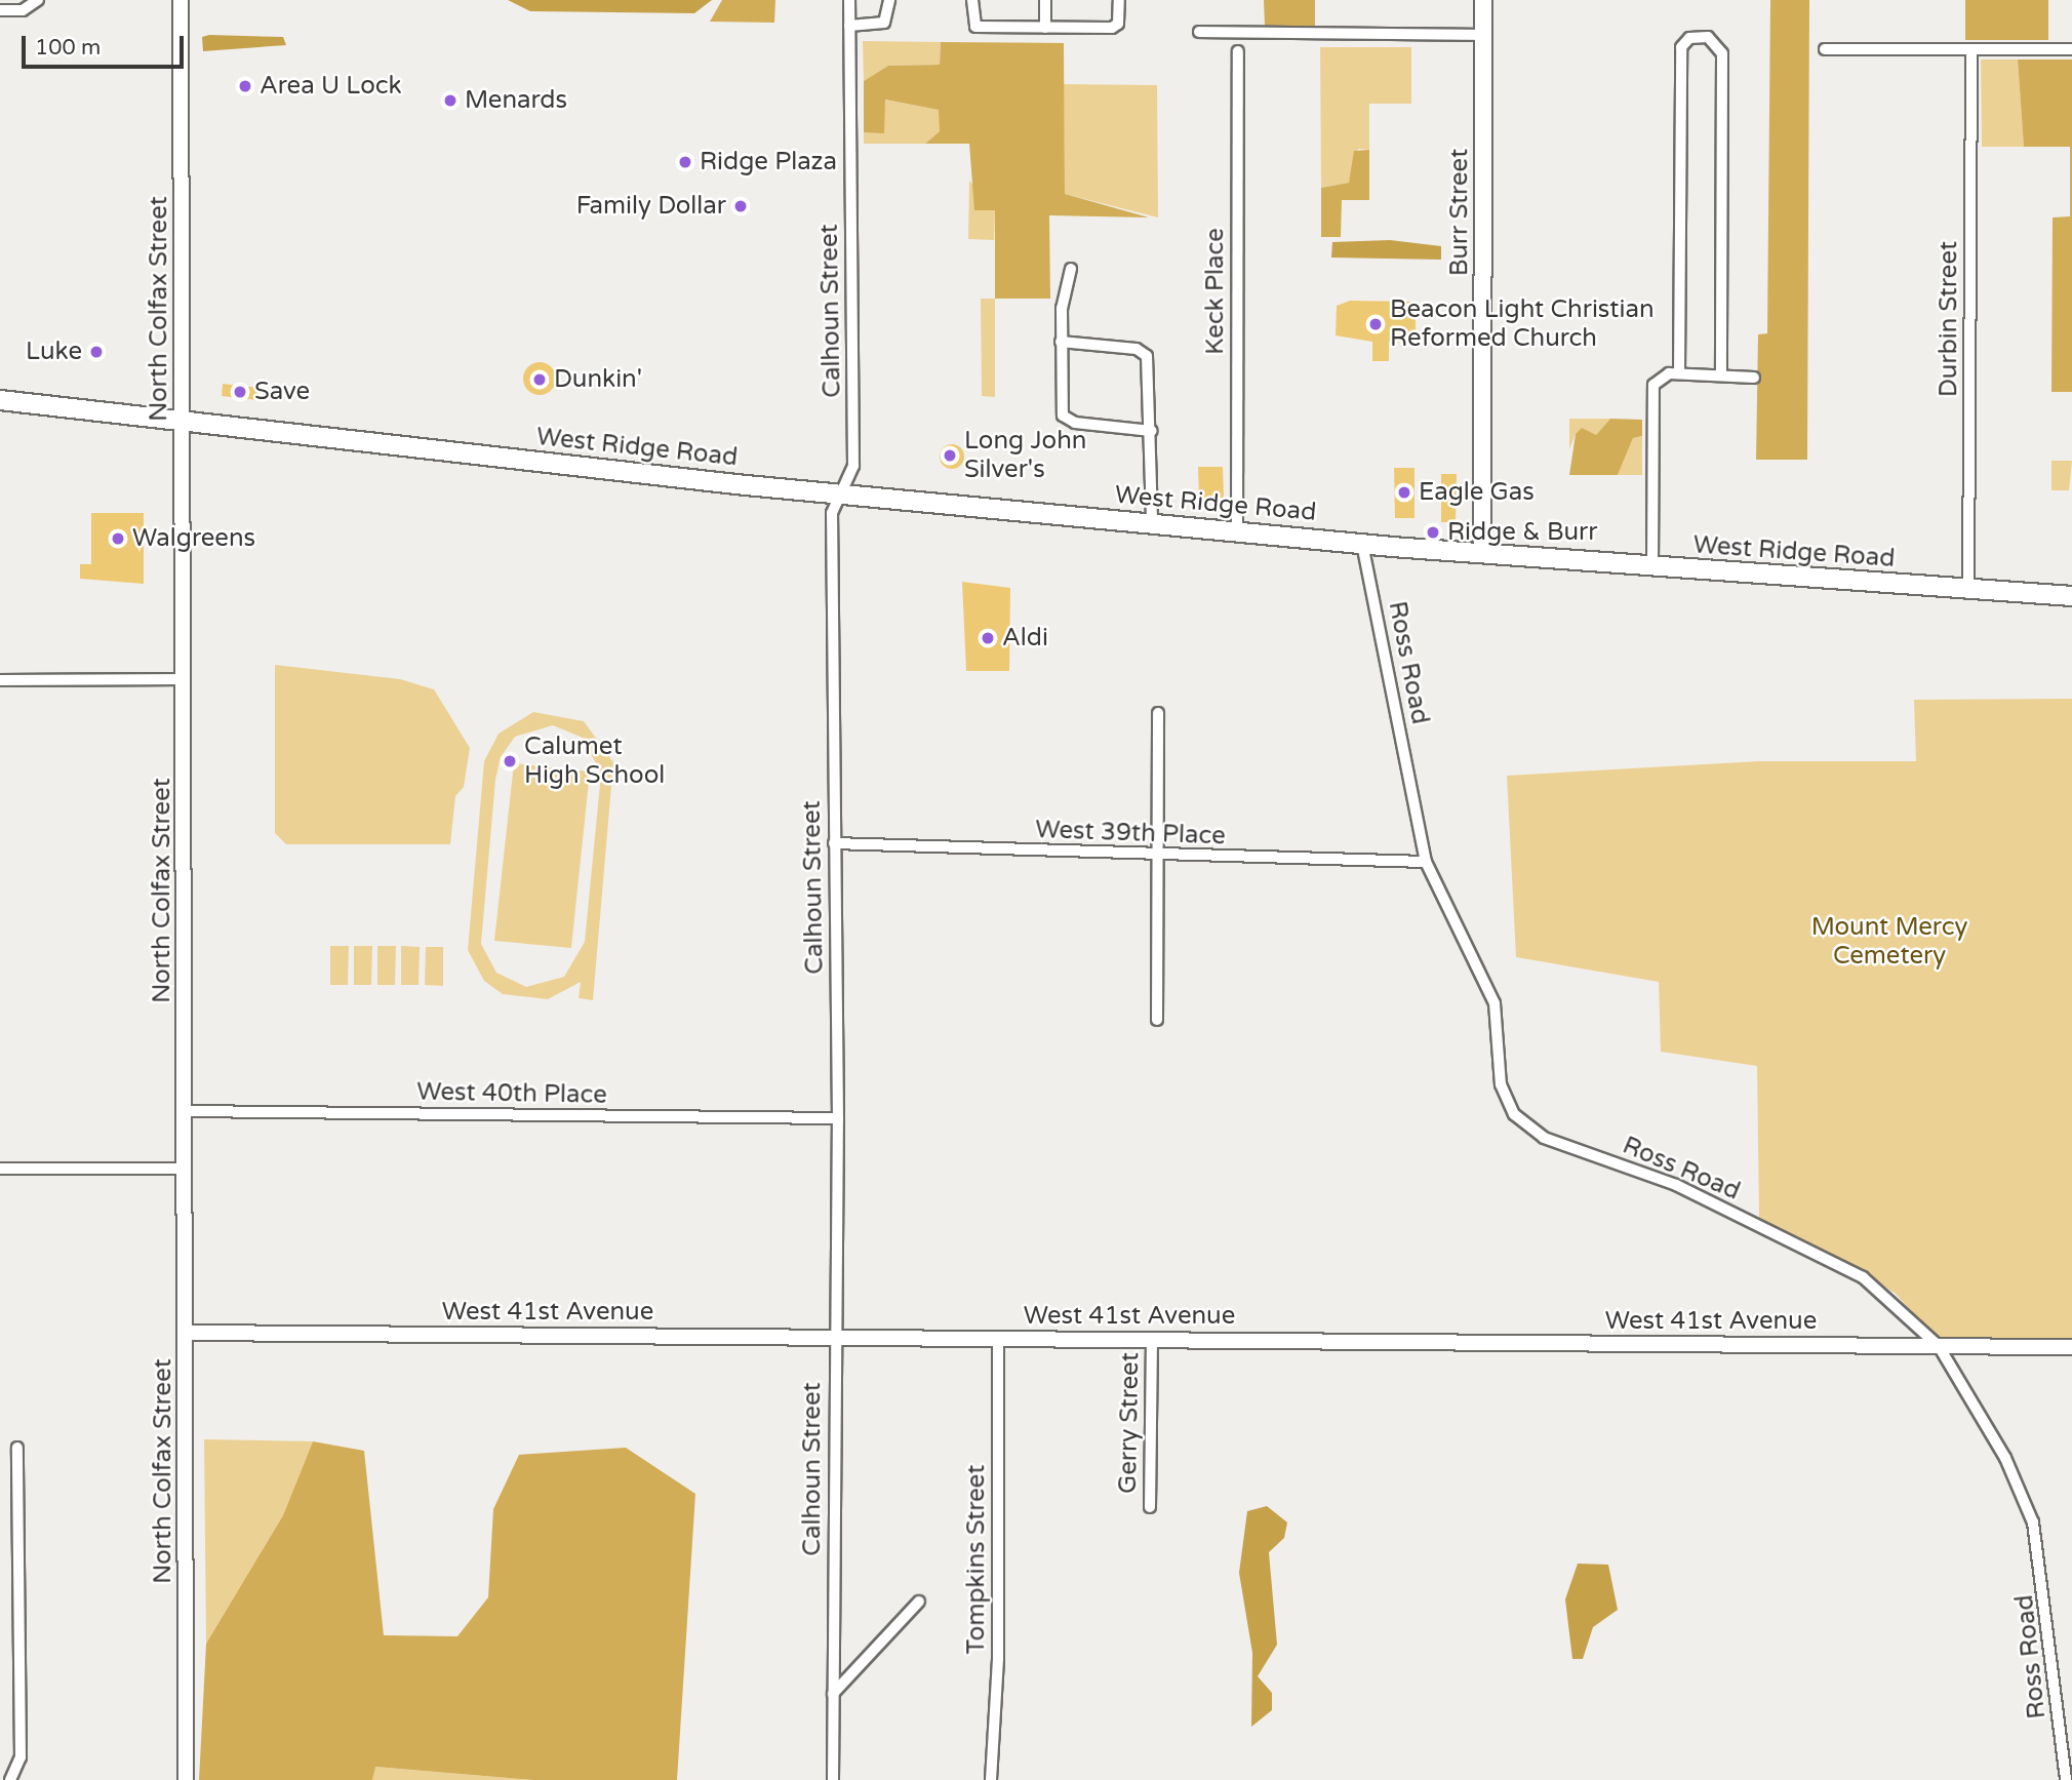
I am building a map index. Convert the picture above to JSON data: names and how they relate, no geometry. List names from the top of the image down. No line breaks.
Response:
{"streets":{"main road":["Burr Street","West Ridge Road"],"street":["Keck Place","North Colfax Street","Calhoun Street","Durbin Street","Ross Road","West 39th Place","West 40th Place","West 41st Avenue","Gerry Street","Tompkins Street"]},"crossings":[["Burr Street","West Ridge Road"],["Keck Place","West Ridge Road"],["North Colfax Street","West Ridge Road"],["North Colfax Street","West 40th Place"],["North Colfax Street","West 41st Avenue"],["Calhoun Street","West Ridge Road"],["Calhoun Street","West 39th Place"],["Calhoun Street","West 40th Place"],["Calhoun Street","West 41st Avenue"],["Durbin Street","West Ridge Road"],["West Ridge Road","Ross Road"],["Ross Road","West 39th Place"],["Ross Road","West 41st Avenue"],["West 41st Avenue","Gerry Street"],["West 41st Avenue","Tompkins Street"]],"parks":["Mount Mercy Cemetery"],"places":["Area U Lock","Menards","Ridge Plaza","Family Dollar","Beacon Light Christian Reformed Church","Luke","Dunkin'","Save","Long John Silver's","Eagle Gas","Ridge & Burr","Walgreens","Aldi","Calumet High School"],"scale_bar":"100 m"}
